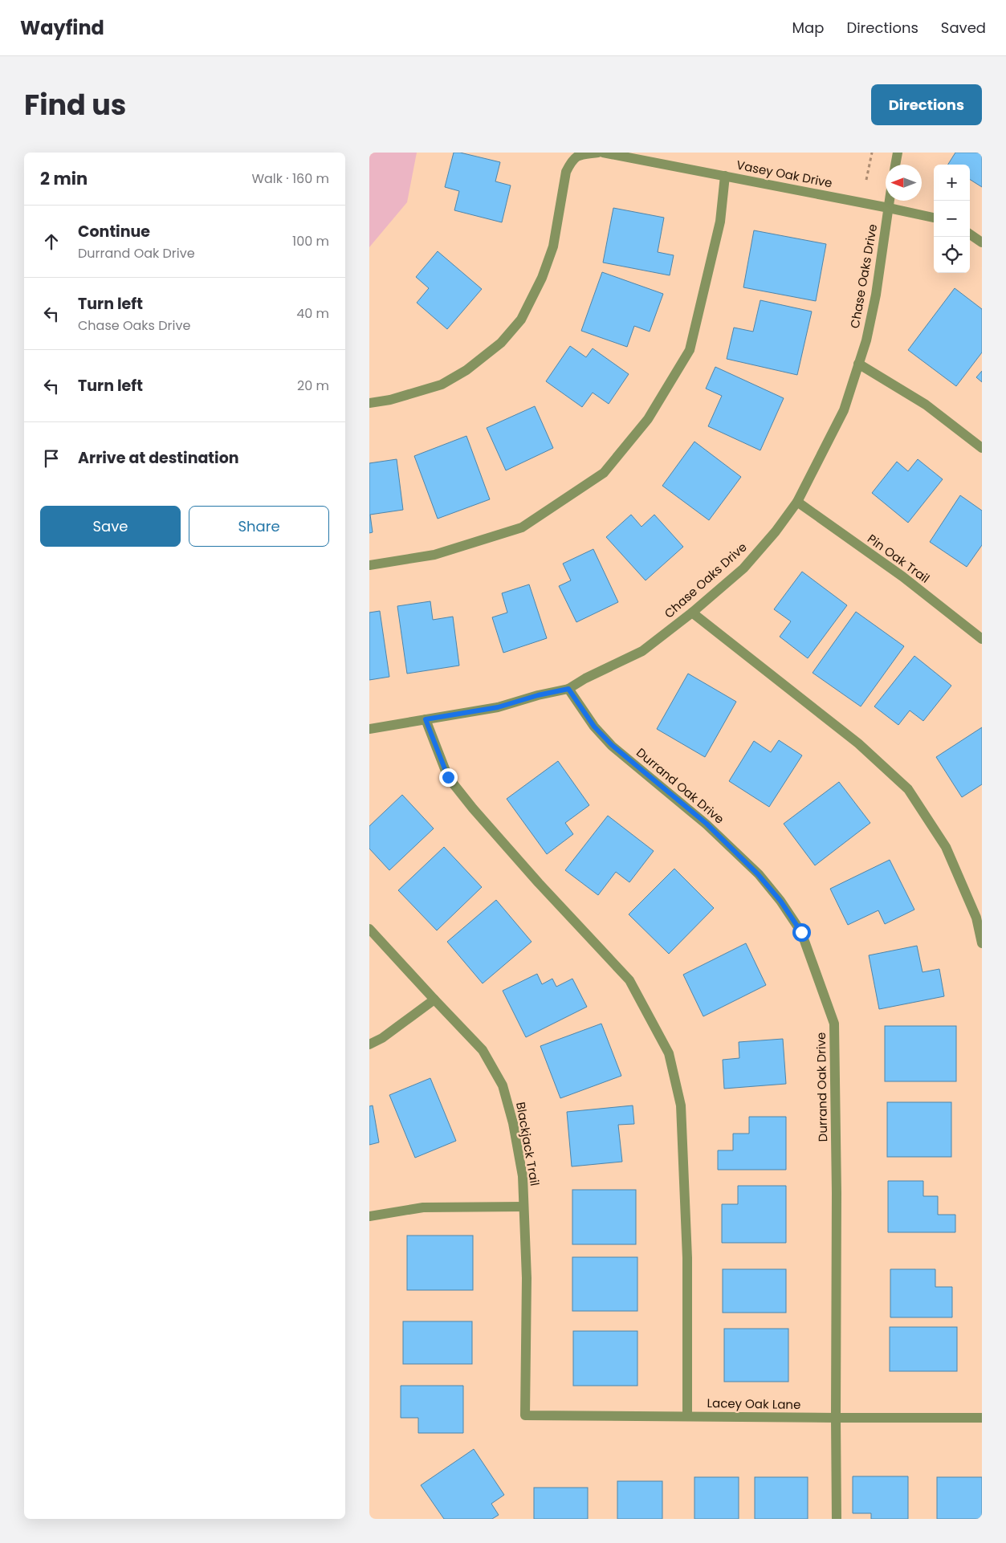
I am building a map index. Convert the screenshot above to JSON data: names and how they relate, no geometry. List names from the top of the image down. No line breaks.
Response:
{"streets":{"street":["Vasey Oak Drive","Chase Oaks Drive","Pin Oak Trail","Durrand Oak Drive","Blackjack Trail","Lacey Oak Lane"]},"crossings":[["Vasey Oak Drive","Chase Oaks Drive"],["Chase Oaks Drive","Pin Oak Trail"],["Chase Oaks Drive","Durrand Oak Drive"],["Durrand Oak Drive","Lacey Oak Lane"],["Blackjack Trail","Lacey Oak Lane"]],"north":"left","page":{"header":"Wayfind","nav":["Map","Directions","Saved"],"title":"Find us","buttons":["Directions",["Save","Share"]],"heading":["2 min","Walk · 160 m"],"map_buttons":["+","−"],"list":[["Continue","Durrand Oak Drive","100 m"],["Turn left","Chase Oaks Drive","40 m"],["Turn left","20 m"],"Arrive at destination"]}}
